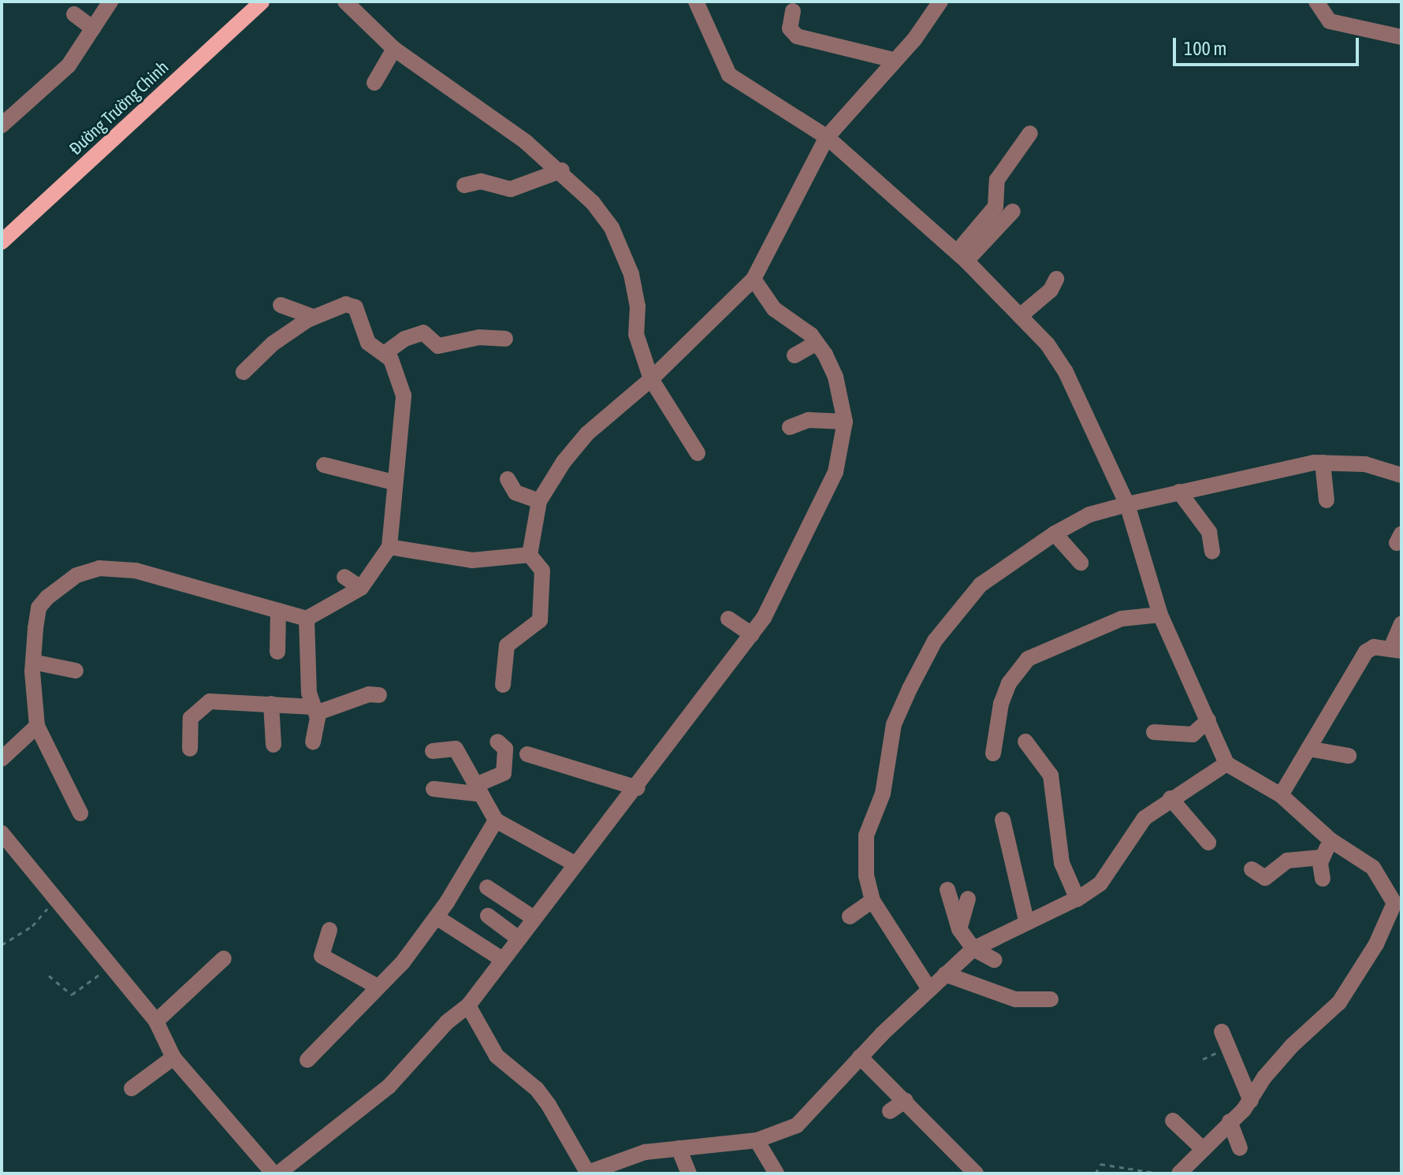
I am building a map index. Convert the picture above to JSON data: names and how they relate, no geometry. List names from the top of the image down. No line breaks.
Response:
{"streets":{"main road":["Đường Trường Chinh"]},"scale_bar":"100 m"}
